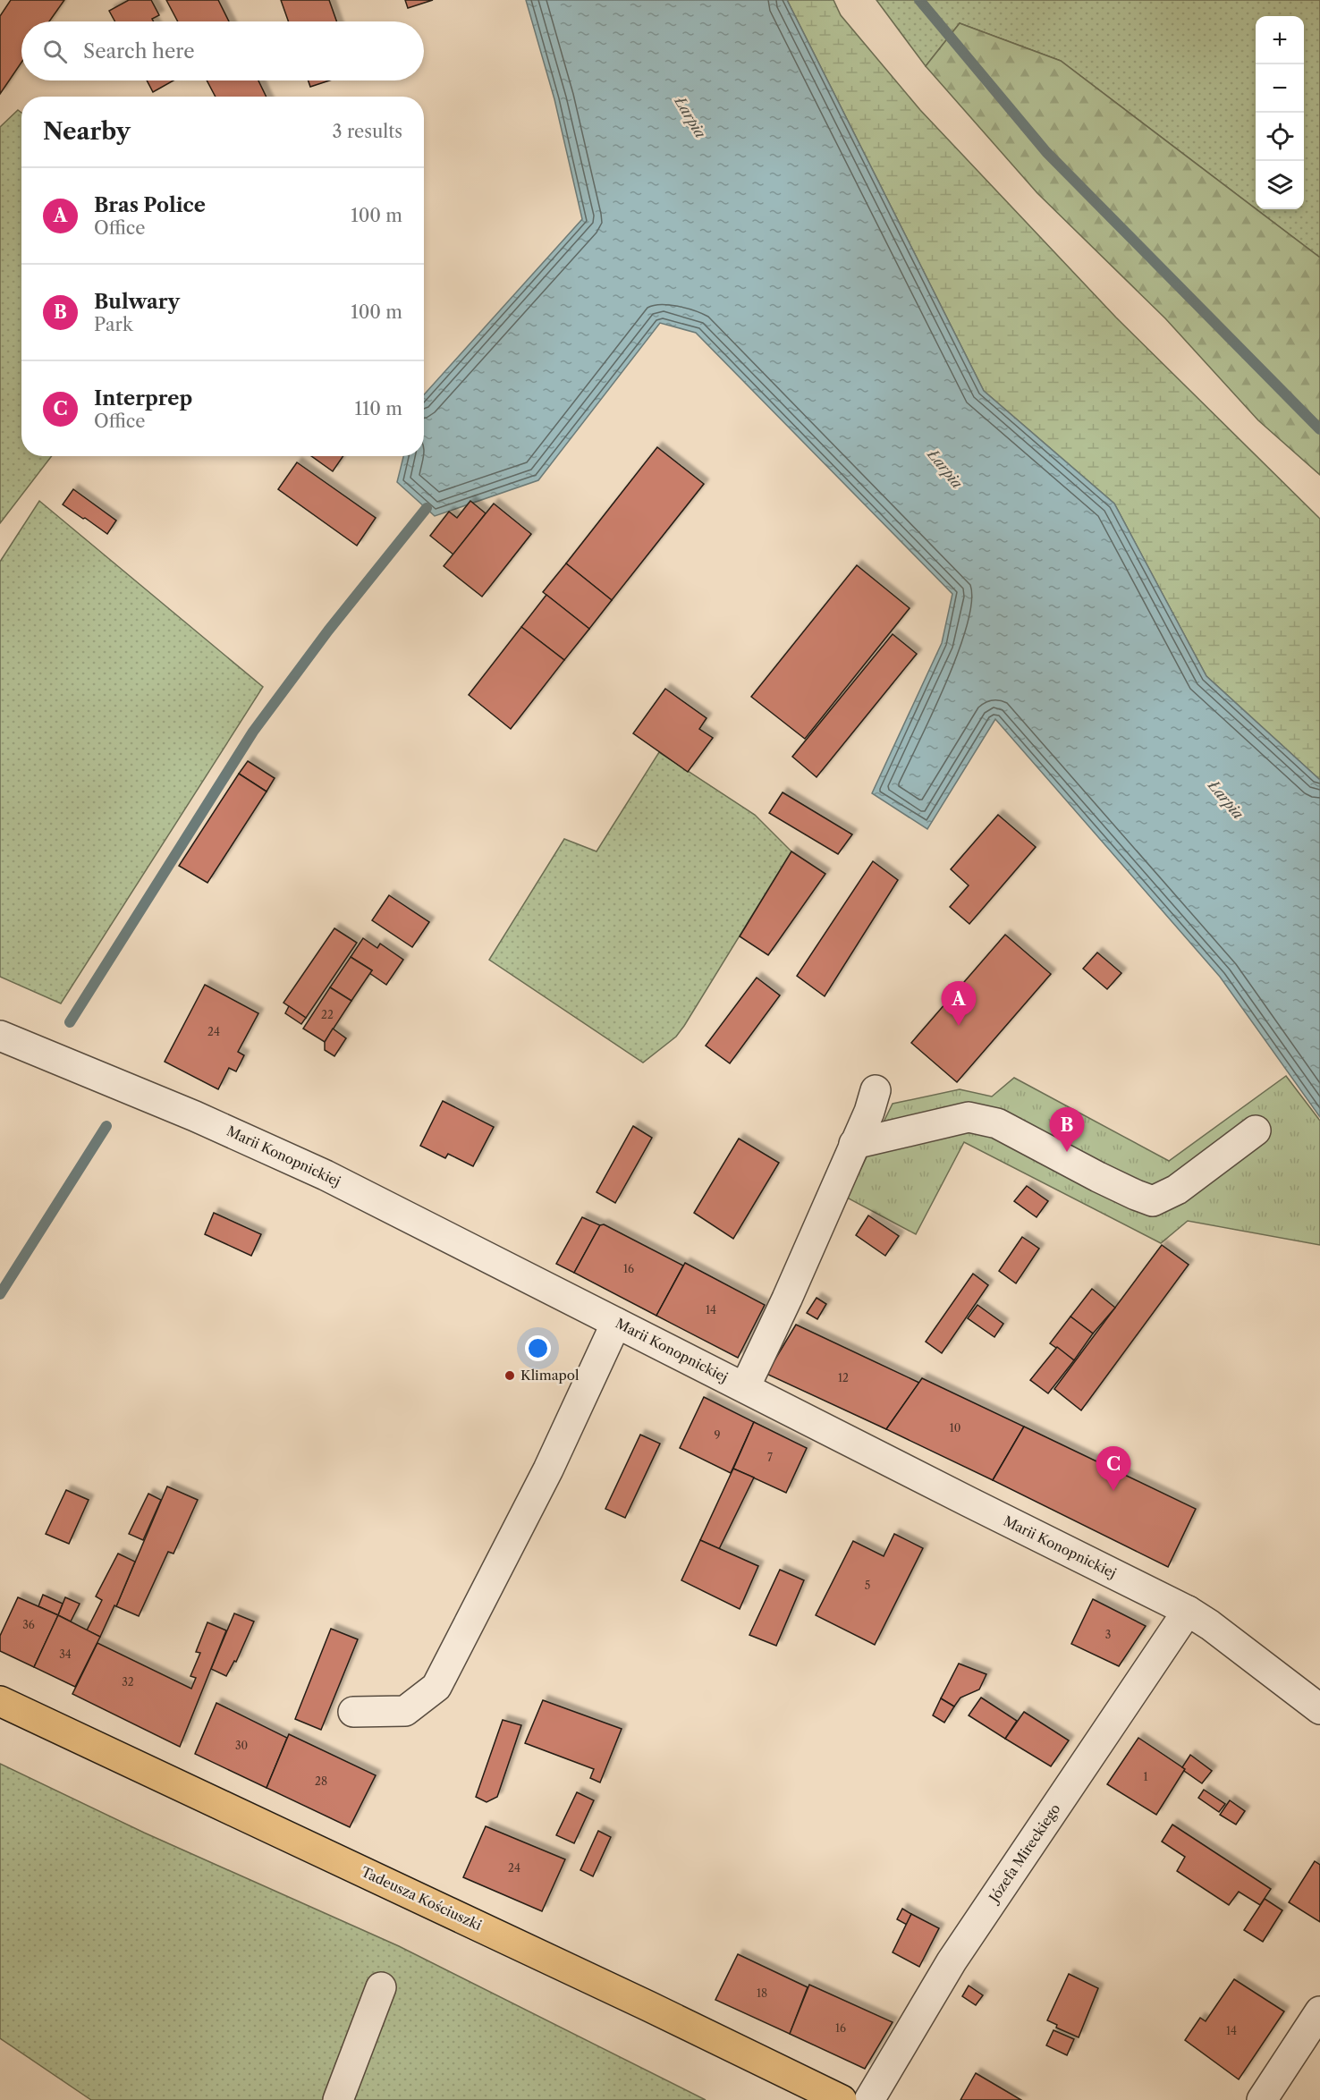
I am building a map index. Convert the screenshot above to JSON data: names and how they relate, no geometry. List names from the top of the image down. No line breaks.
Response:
{"streets":{"main road":["Tadeusza Kościuszki"],"street":["Marii Konopnickiej","Józefa Mireckiego"]},"crossings":[["Marii Konopnickiej","Józefa Mireckiego"]],"water":["Łarpia"],"places":["Klimapol"],"house_numbers":["22","24","16","14","12","10","9","7","5","36","3","34","32","30","1","28","24","18","16","14"],"page":{"map_buttons":["+","−"],"search":"Search here","heading":["Nearby","3 results"],"list":[{"mark":"A","name":"Bras Police","note":"Office","value":"100 m"},{"mark":"B","name":"Bulwary","note":"Park","value":"100 m"},{"mark":"C","name":"Interprep","note":"Office","value":"110 m"}],"pins":["A","B","C"]}}
